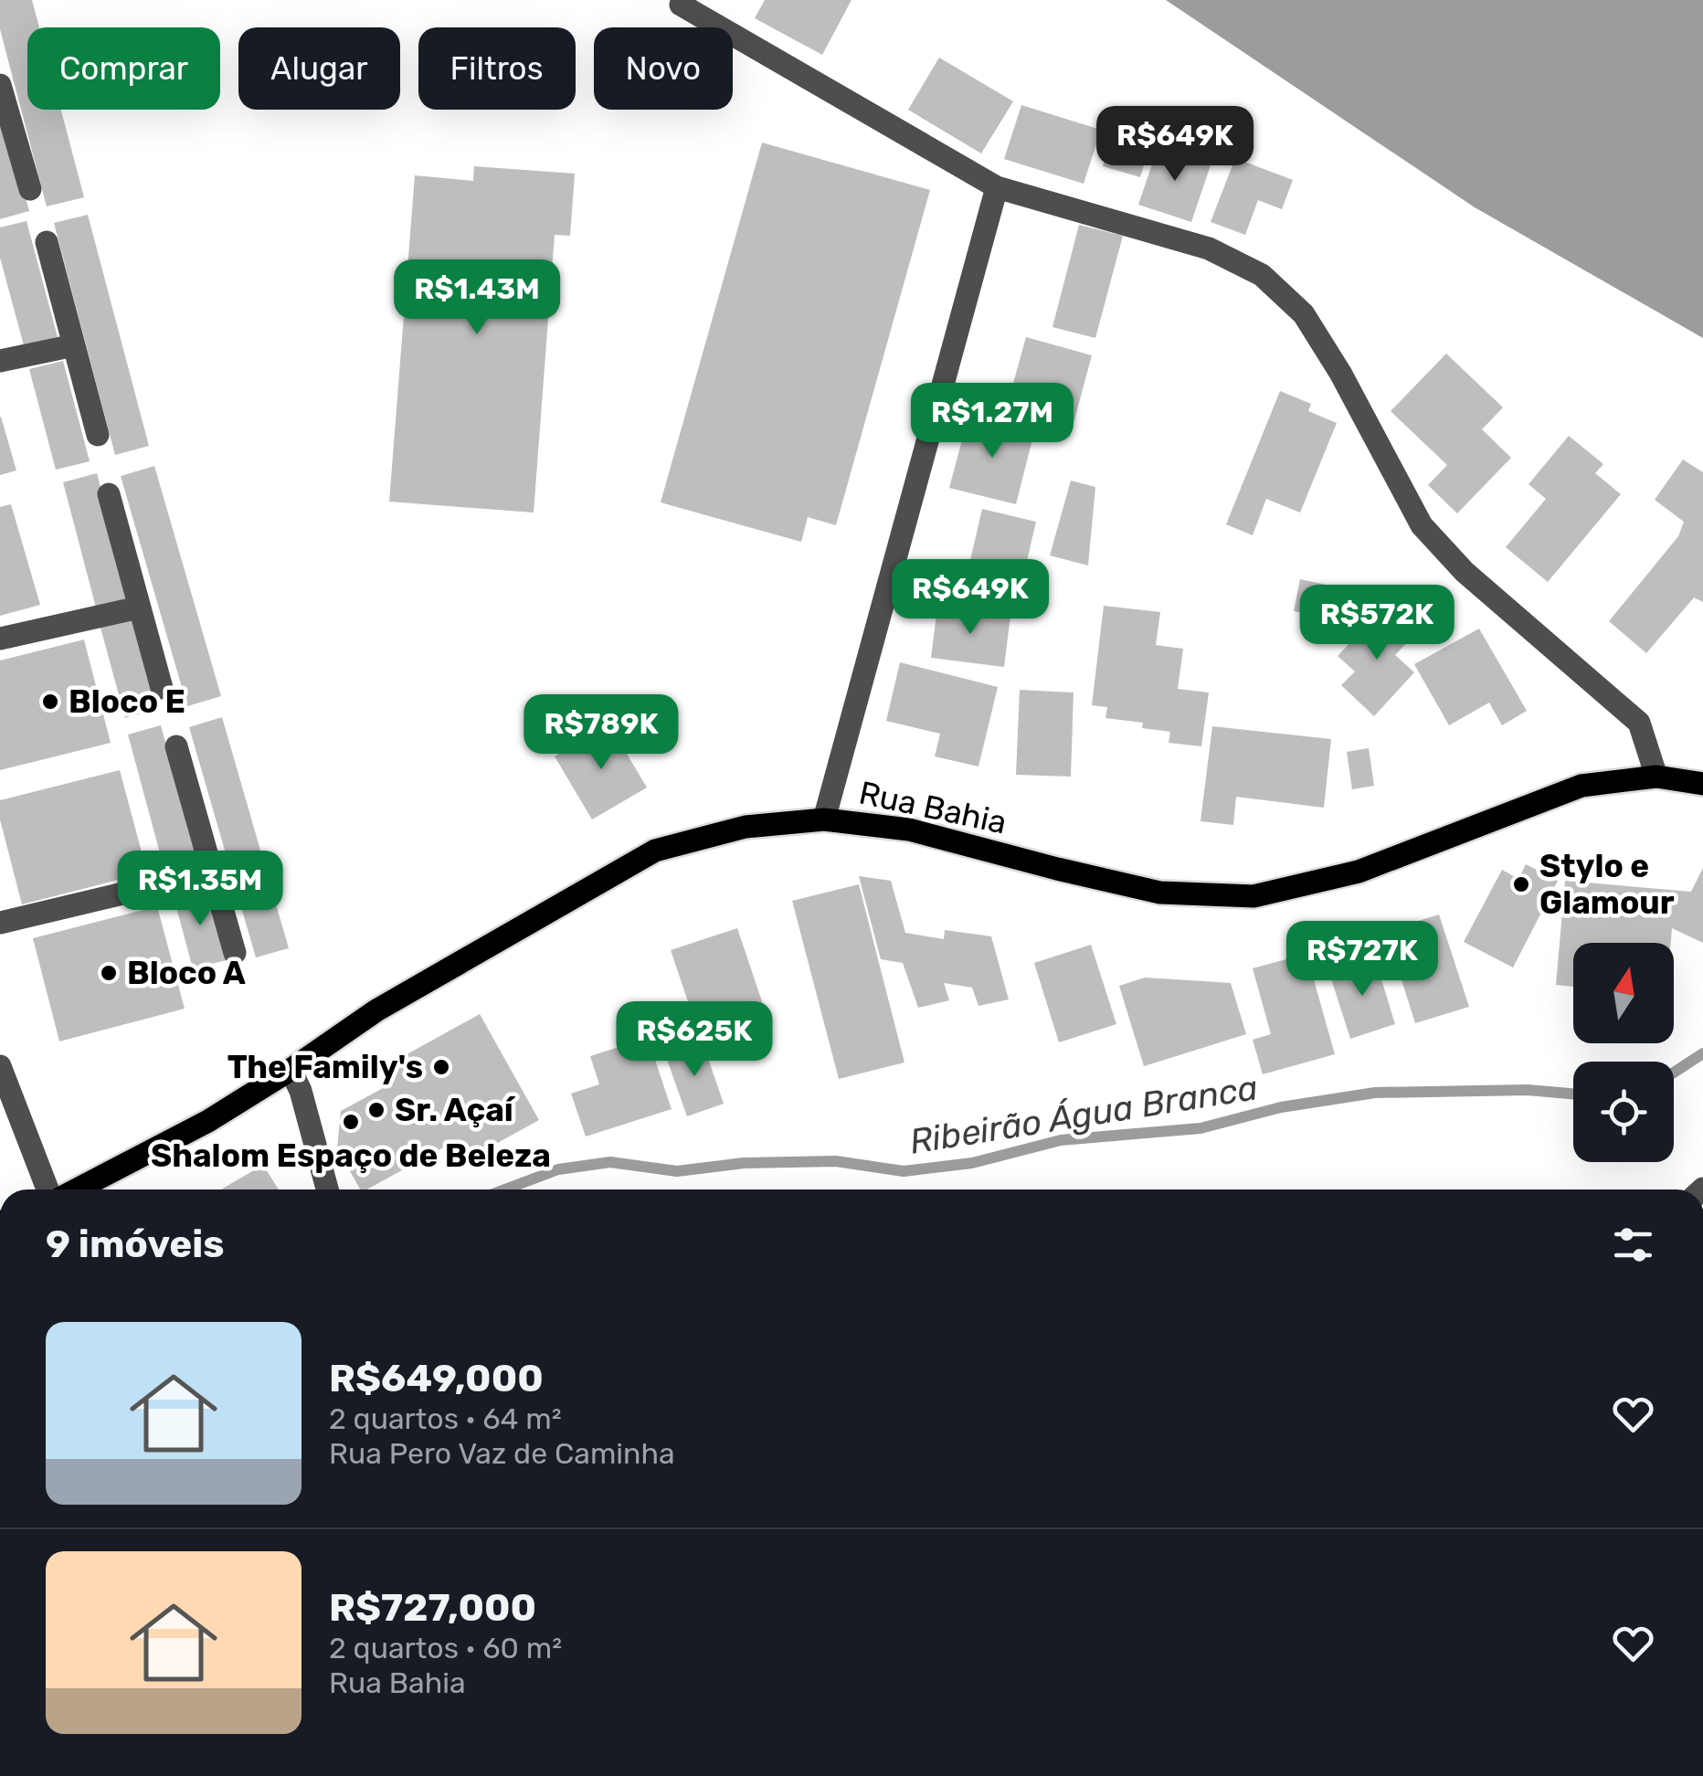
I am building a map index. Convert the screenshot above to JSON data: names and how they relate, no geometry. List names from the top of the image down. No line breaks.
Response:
{"streets":{"main road":["Rua Bahia"]},"water":["Ribeirão Água Branca"],"places":["Bloco E","Stylo e Glamour","Bloco A","The Family's","Sr. Açaí","Shalom Espaço de Beleza"],"north":"top","page":{"chip":["Comprar","Alugar","Filtros","Novo"],"price":["R$649K","R$1.43M","R$1.27M","R$649K","R$572K","R$789K","R$1.35M","R$727K","R$625K"],"heading":"9 imóveis","list":[{"name":"R$649,000","note":"2 quartos · 64 m² · Rua Pero Vaz de Caminha"},{"name":"R$727,000","note":"2 quartos · 60 m² · Rua Bahia"}]}}
